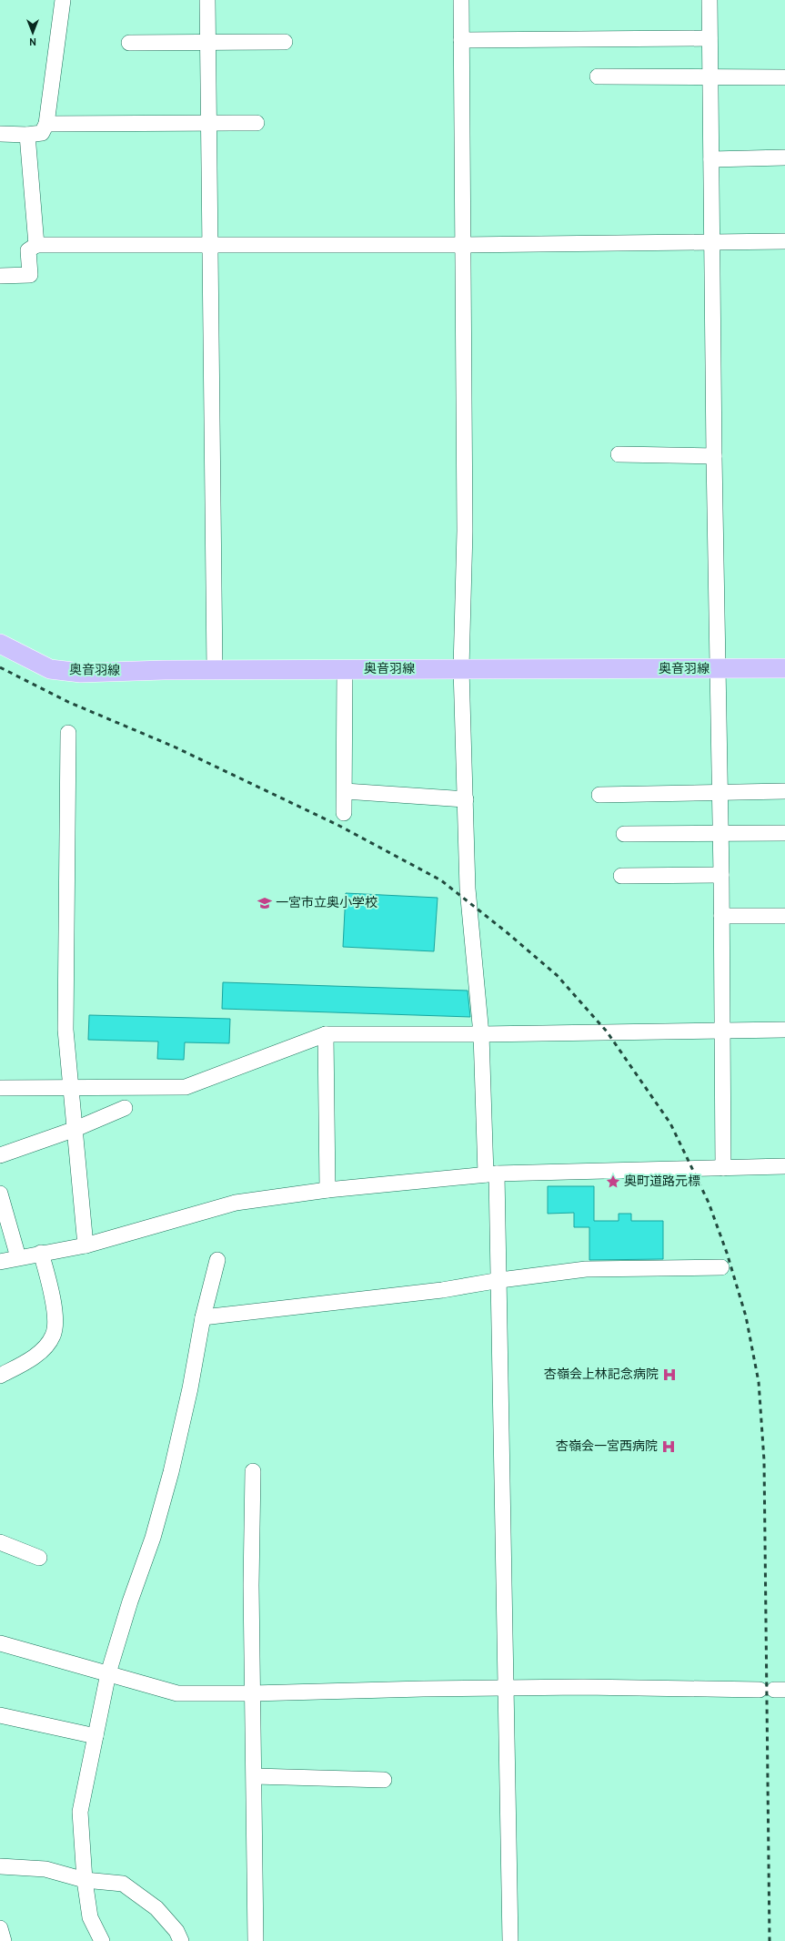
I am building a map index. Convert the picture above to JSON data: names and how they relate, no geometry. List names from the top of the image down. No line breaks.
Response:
{"streets":{"main road":["奥音羽線"]},"places":{"school or university":["一宮市立奥小学校"],"place":["奥町道路元標"],"hospital":["杏嶺会上林記念病院","杏嶺会一宮西病院"]},"north":"bottom"}
